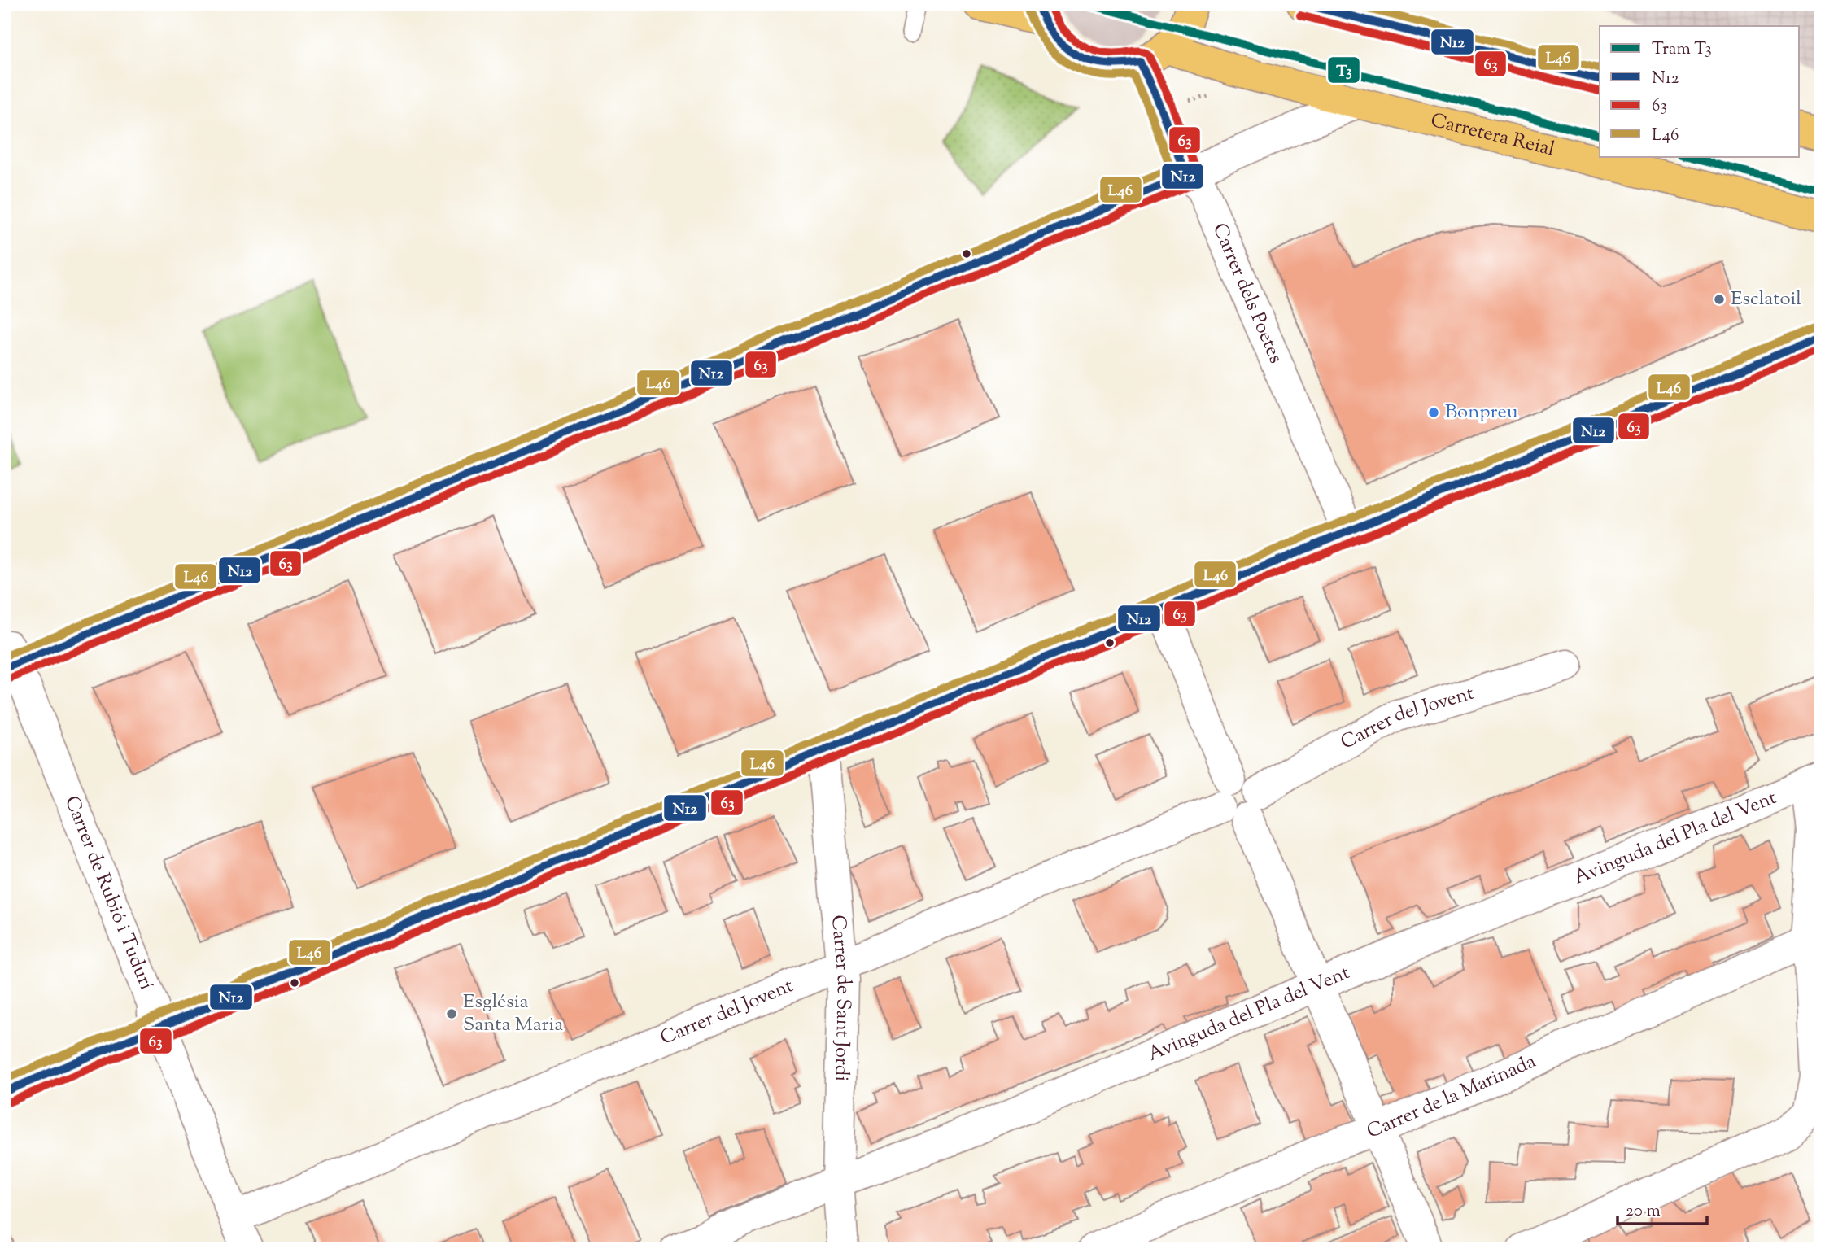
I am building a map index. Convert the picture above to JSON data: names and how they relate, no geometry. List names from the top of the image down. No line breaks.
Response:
{"streets":{"main road":["Carretera Reial"],"street":["Carrer dels Poetes","Carrer del Jovent","Avinguda del Pla del Vent","Carrer de Rubió i Tudurí","Carrer de Sant Jordi","Carrer de la Marinada"]},"crossings":[["Carrer del Jovent","Carrer de Rubió i Tudurí"],["Carrer del Jovent","Carrer de Sant Jordi"],["Avinguda del Pla del Vent","Carrer de Sant Jordi"]],"places":["Esclatoil","Bonpreu","Església Santa Maria"],"lines":["tram line T3","transit line N12","transit line 63","transit line L46"],"legend":["Tram T3","N12","63","L46"],"scale_bar":"20 m"}
